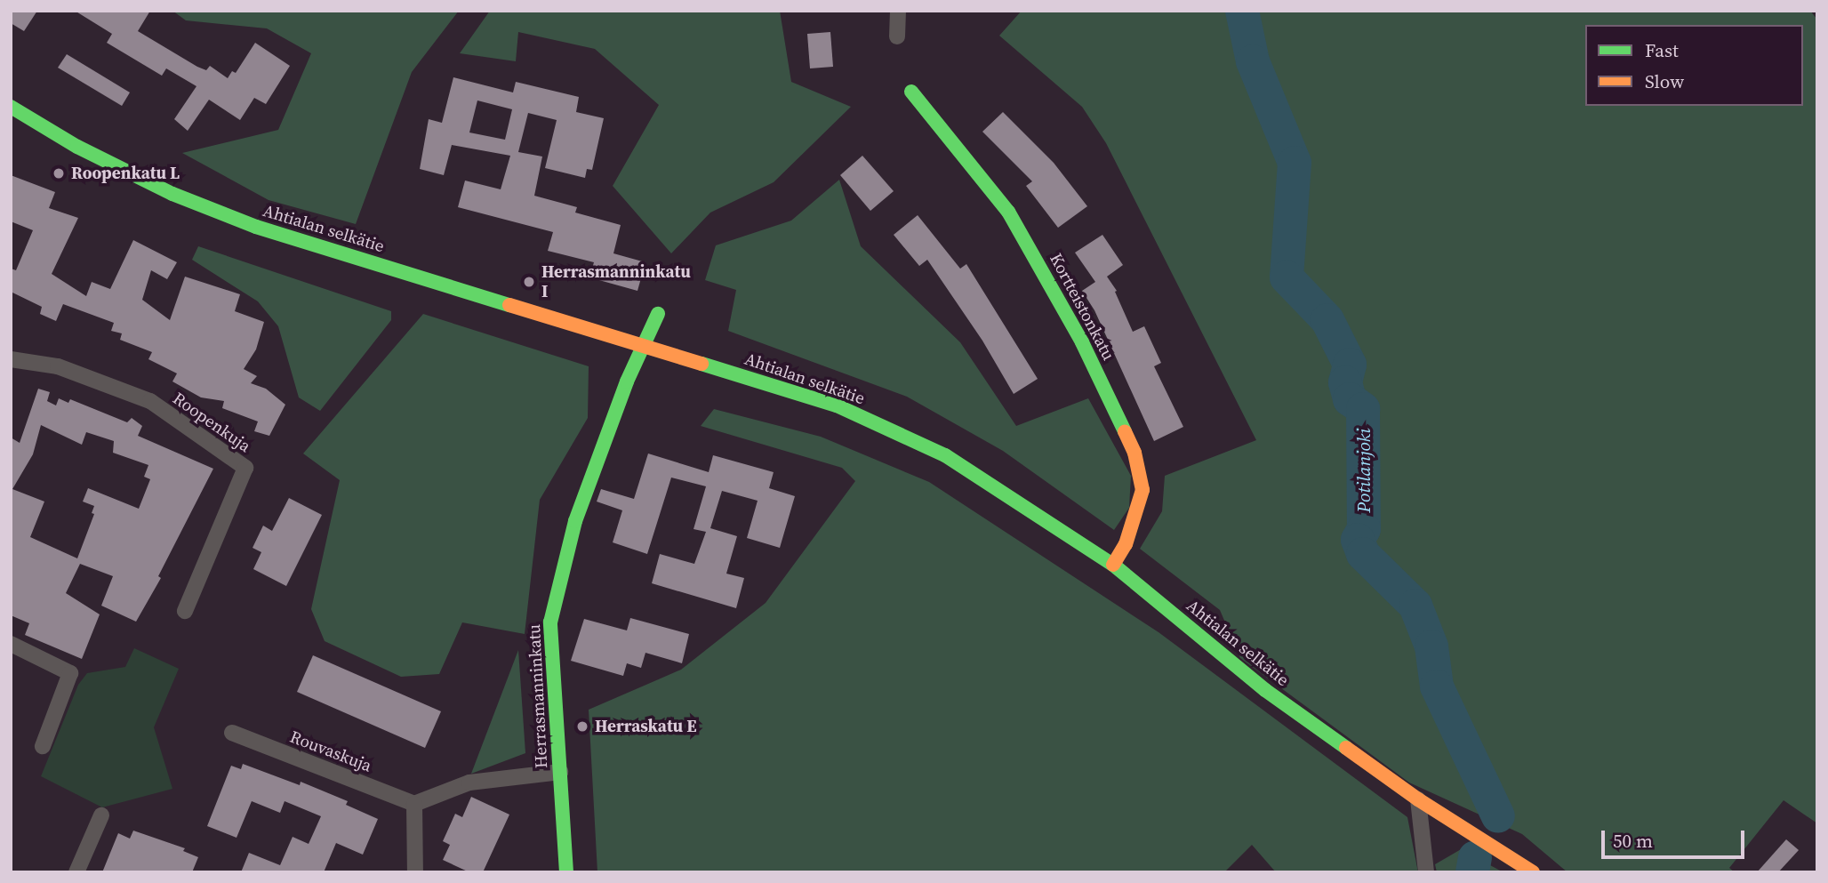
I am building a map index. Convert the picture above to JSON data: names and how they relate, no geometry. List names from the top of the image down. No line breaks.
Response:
{"streets":{"street":["Ahtialan selkätie","Kortteistonkatu","Roopenkuja","Herrasmanninkatu","Rouvaskuja"]},"crossings":[["Ahtialan selkätie","Kortteistonkatu"],["Ahtialan selkätie","Herrasmanninkatu"]],"water":["Potilanjoki"],"places":["Roopenkatu L","Herrasmanninkatu I","Herraskatu E"],"legend":["Fast","Slow"],"scale_bar":"50 m"}
